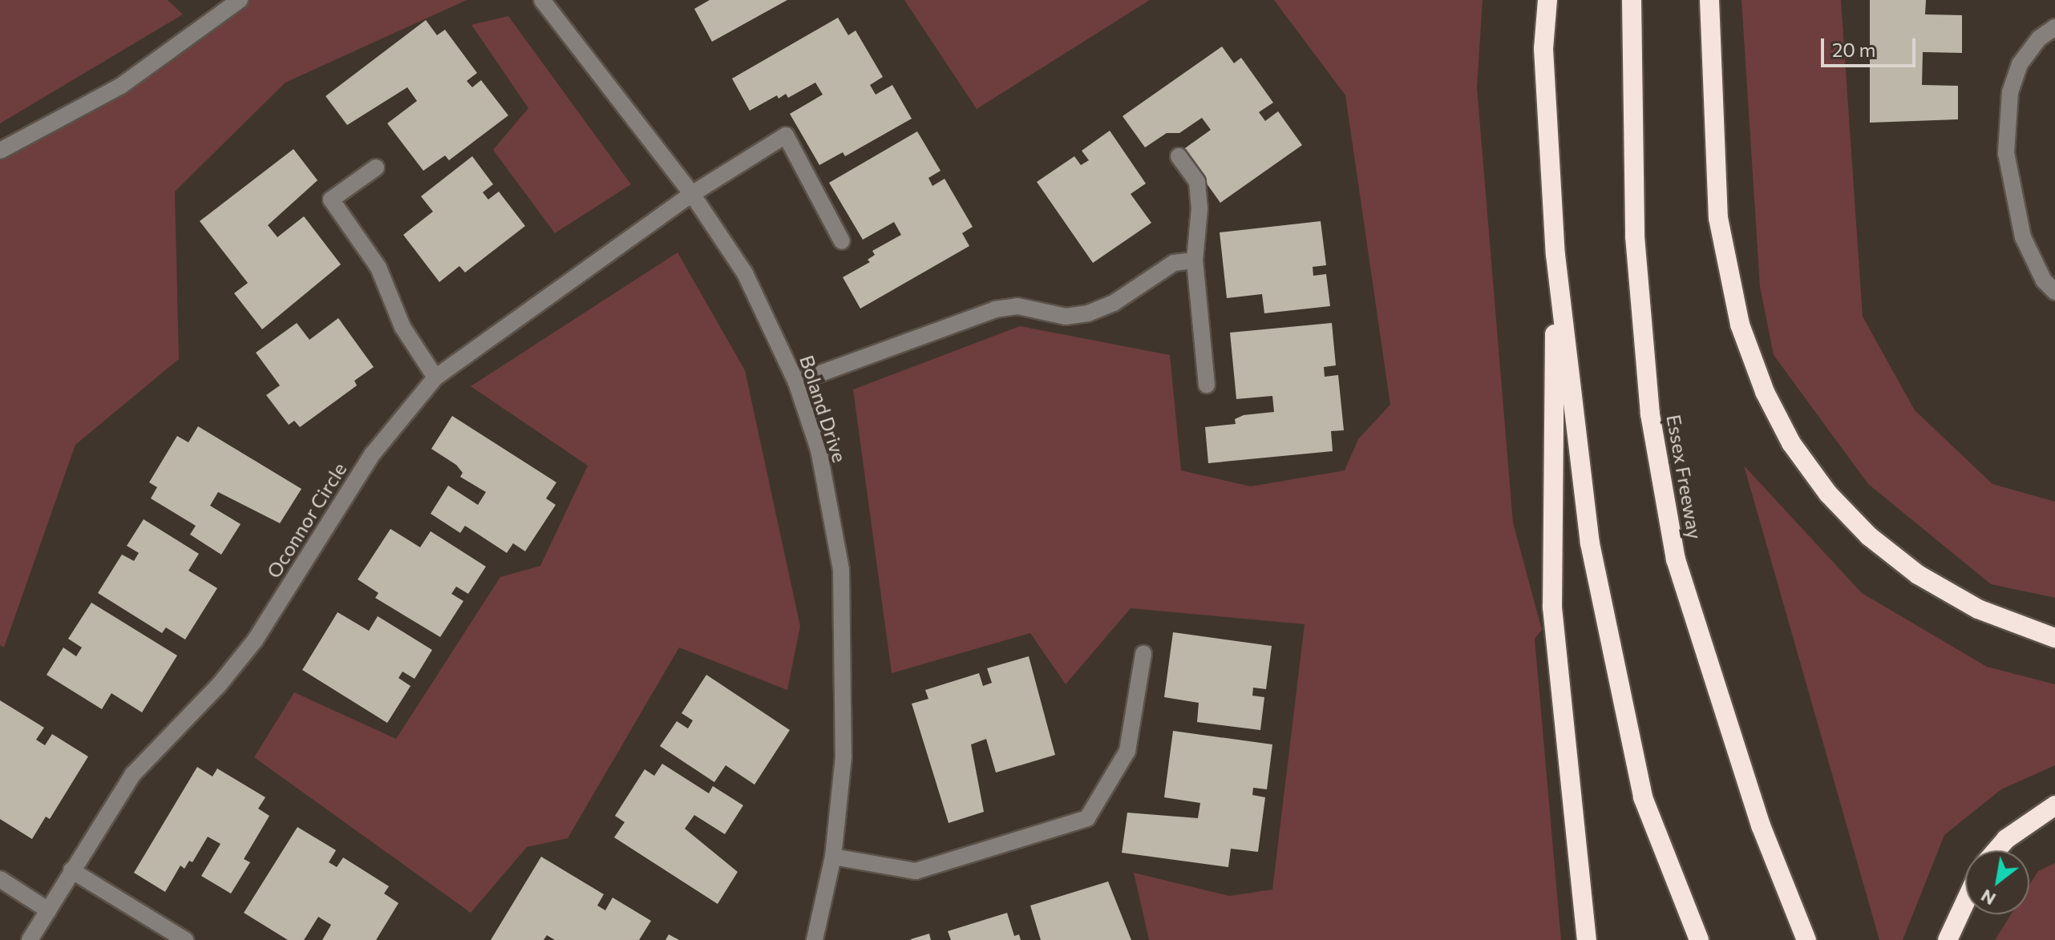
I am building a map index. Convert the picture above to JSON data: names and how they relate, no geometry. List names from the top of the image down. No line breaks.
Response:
{"streets":{"highway":["Essex Freeway"],"street":["Boland Drive","Oconnor Circle"]},"crossings":[["Boland Drive","Oconnor Circle"]],"scale_bar":"20 m","north":"bottom left"}
